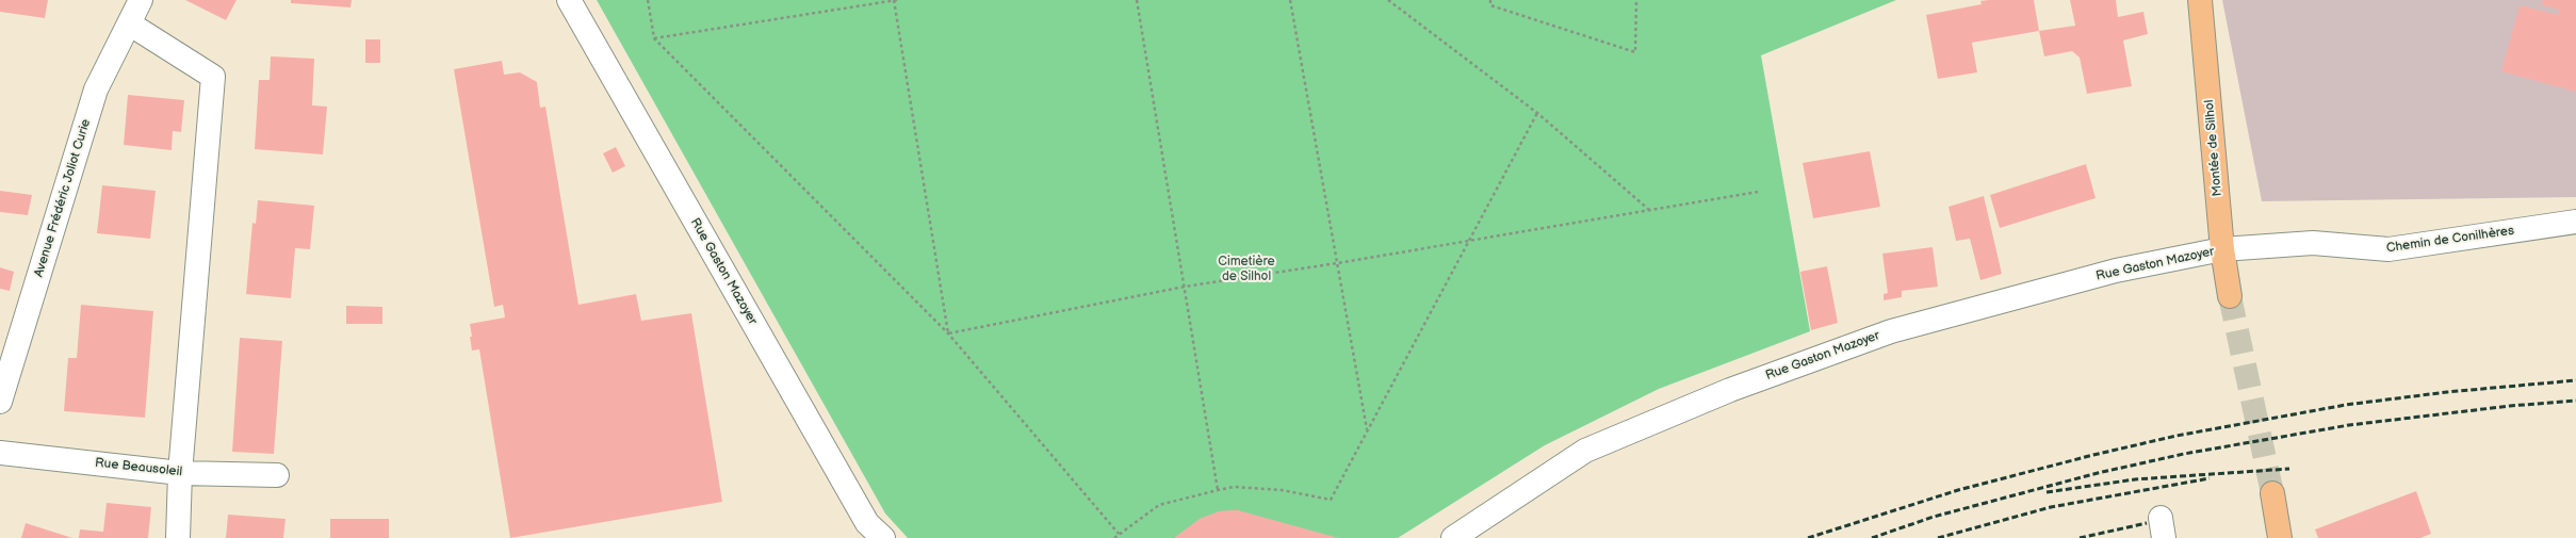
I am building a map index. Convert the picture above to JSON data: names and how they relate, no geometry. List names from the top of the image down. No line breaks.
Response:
{"streets":{"main road":["Montée de Silhol"],"street":["Avenue Frédéric Joliot Curie","Chemin de Conilhères","Rue Gaston Mazoyer","Rue Beausoleil"]},"crossings":[["Montée de Silhol","Chemin de Conilhères"],["Montée de Silhol","Rue Gaston Mazoyer"],["Chemin de Conilhères","Rue Gaston Mazoyer"]],"parks":["Cimetière de Silhol"]}
